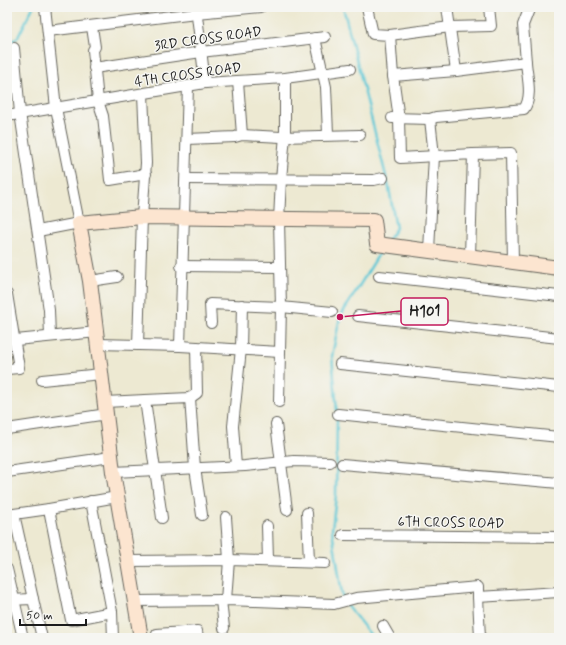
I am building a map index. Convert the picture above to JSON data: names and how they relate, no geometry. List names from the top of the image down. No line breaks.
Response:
{"streets":{"street":["3RD CROSS ROAD","4TH CROSS ROAD","6TH CROSS ROAD"]},"crossings":[["3RD CROSS ROAD","4TH CROSS ROAD"]],"places":["H101"],"scale_bar":"50 m"}
